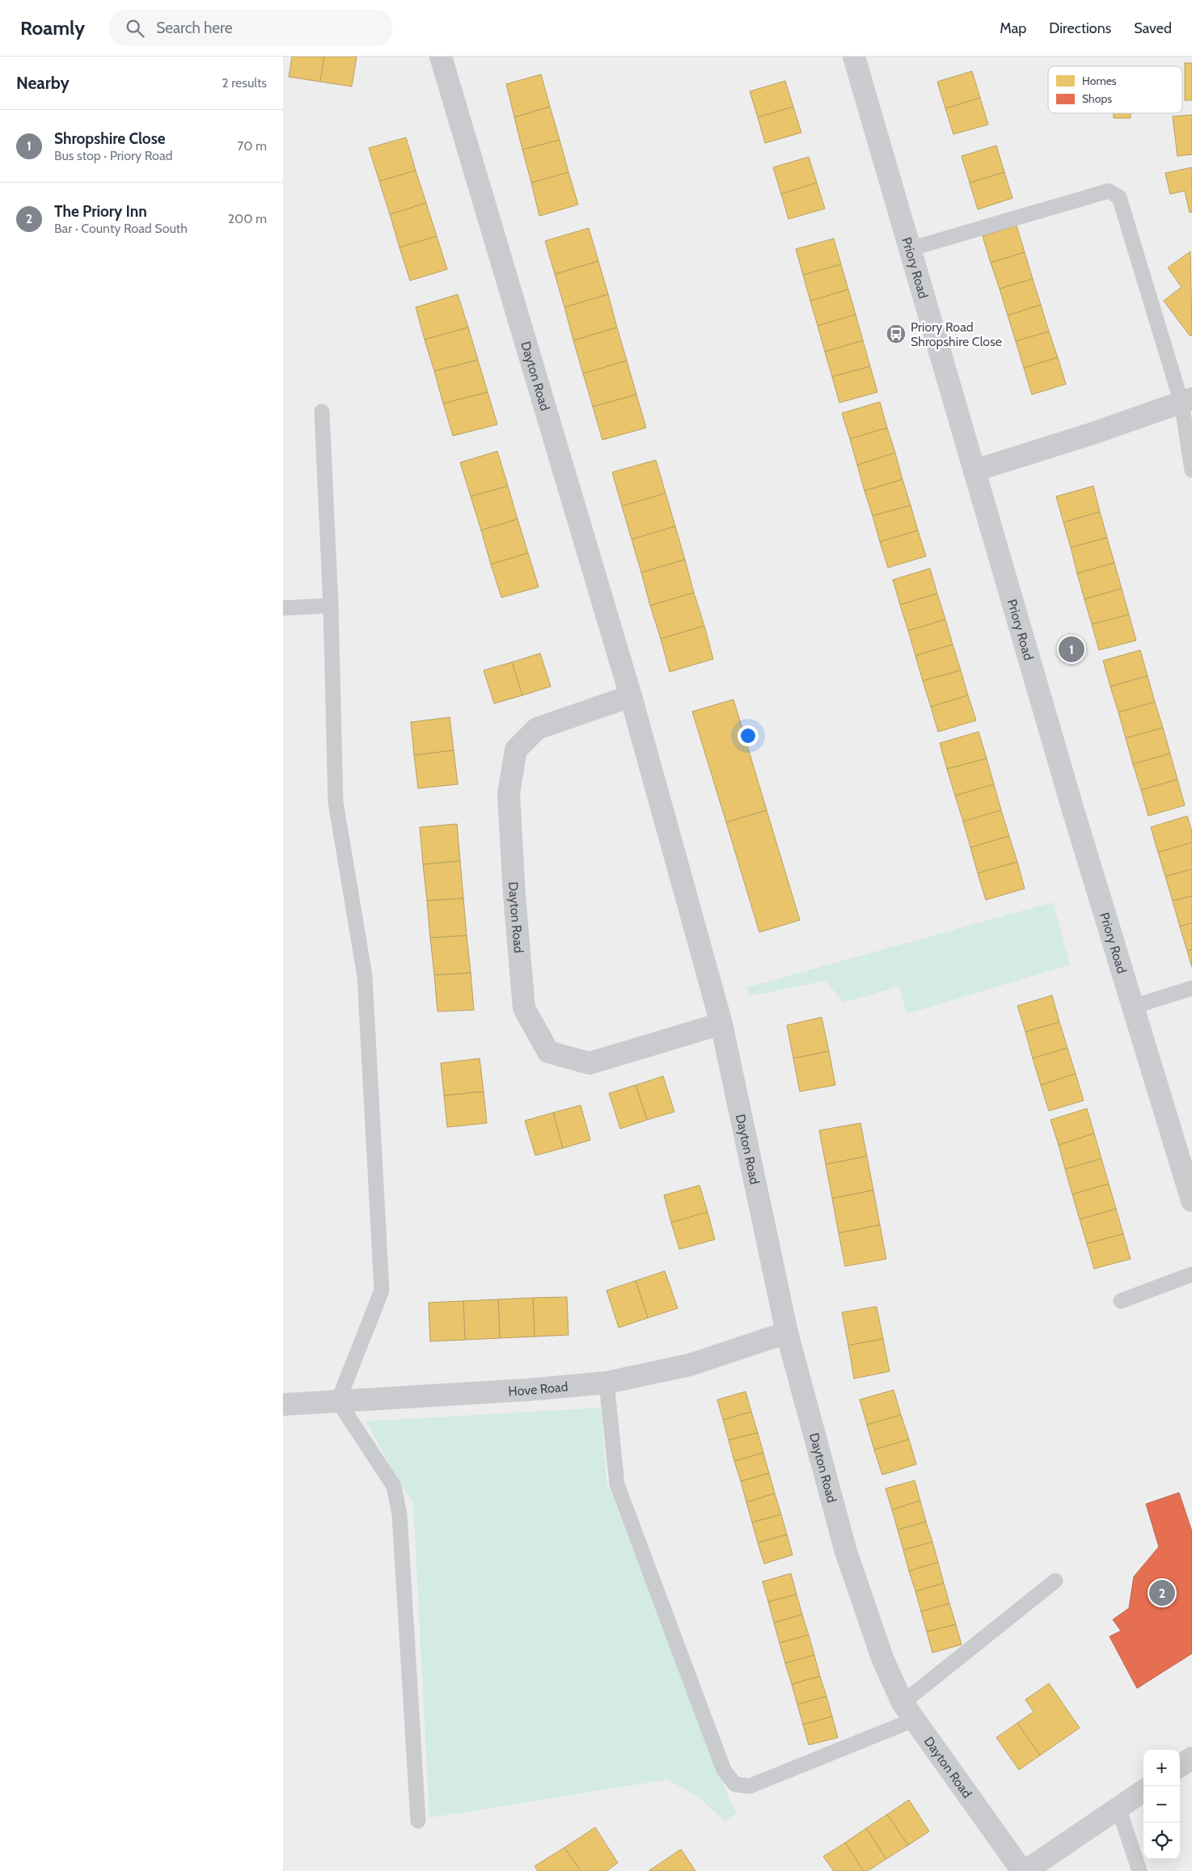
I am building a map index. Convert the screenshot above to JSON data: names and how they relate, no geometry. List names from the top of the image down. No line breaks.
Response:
{"streets":{"street":["Priory Road","Dayton Road","Hove Road"]},"crossings":[["Dayton Road","Hove Road"]],"places":{"bus stop":["Priory Road Shropshire Close"]},"legend":["Homes","Shops"],"page":{"header":"Roamly","search":"Search here","nav":["Map","Directions","Saved"],"heading":["Nearby","2 results"],"list":[{"mark":"1","name":"Shropshire Close","note":"Bus stop · Priory Road","value":"70 m"},{"mark":"2","name":"The Priory Inn","note":"Bar · County Road South","value":"200 m"}],"pins":["1","2"],"map_buttons":["+","−"]}}
